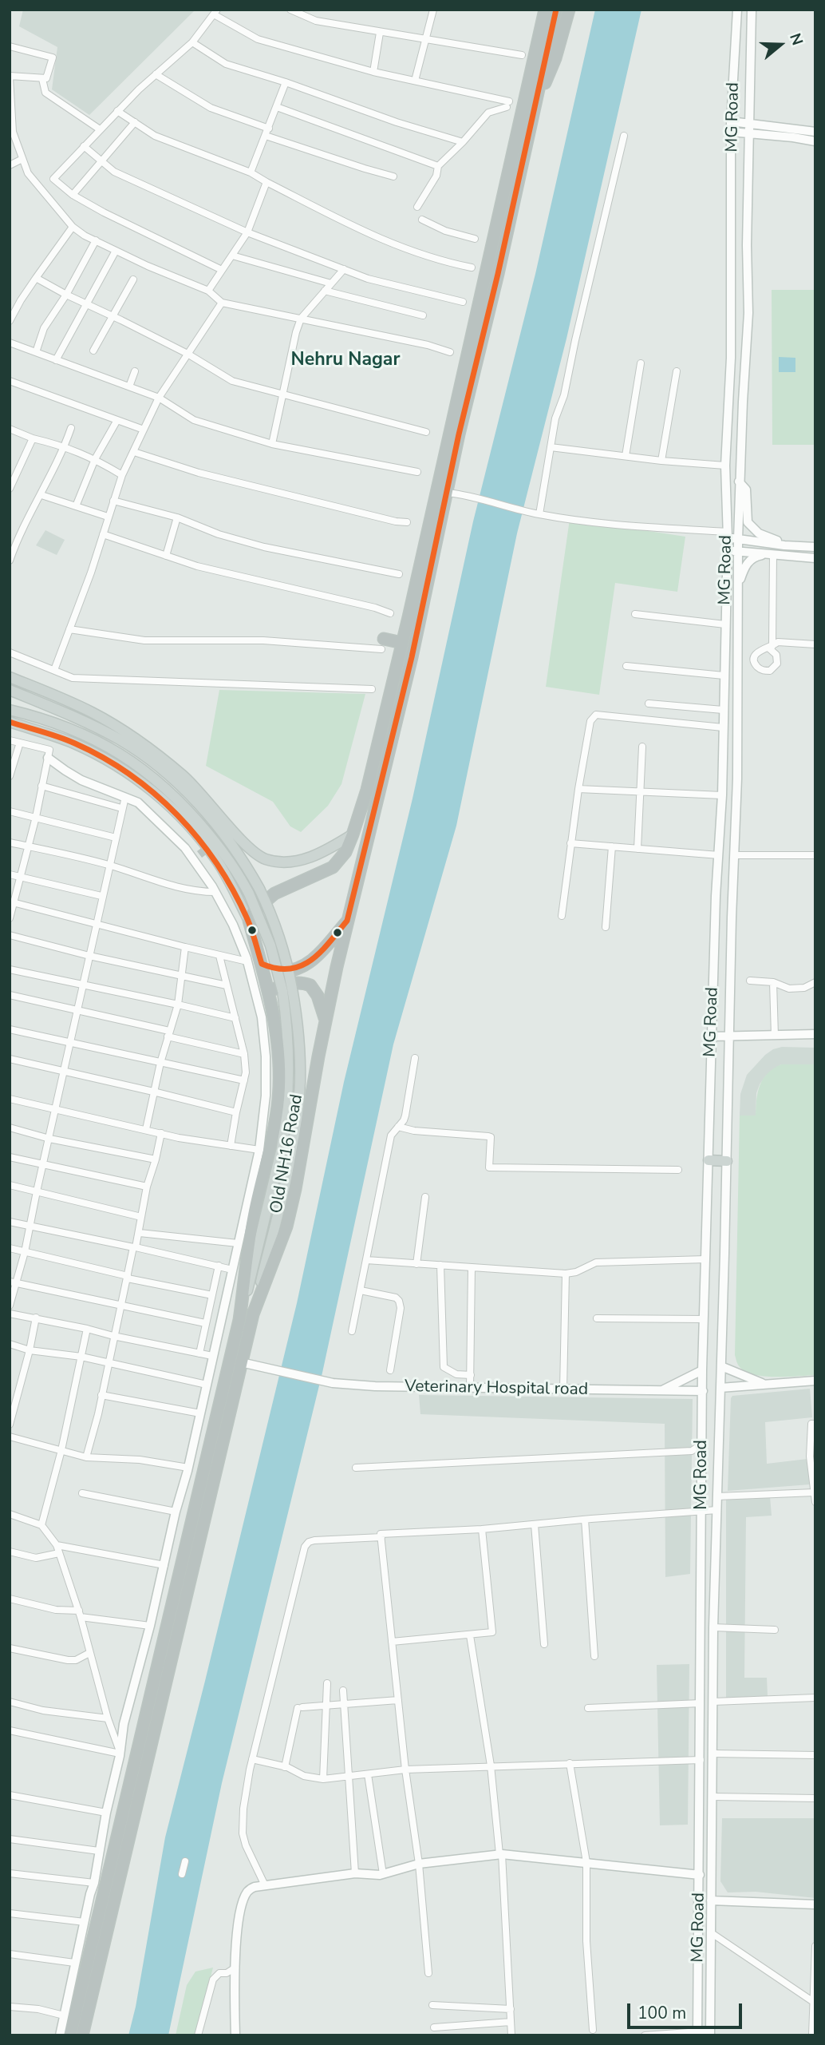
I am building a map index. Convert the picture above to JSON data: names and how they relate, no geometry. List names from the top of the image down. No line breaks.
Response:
{"streets":{"main road":["MG Road","Old NH16 Road","Veterinary Hospital road"]},"crossings":[["MG Road","Veterinary Hospital road"]],"districts":["Nehru Nagar"],"scale_bar":"100 m","north":"right"}
